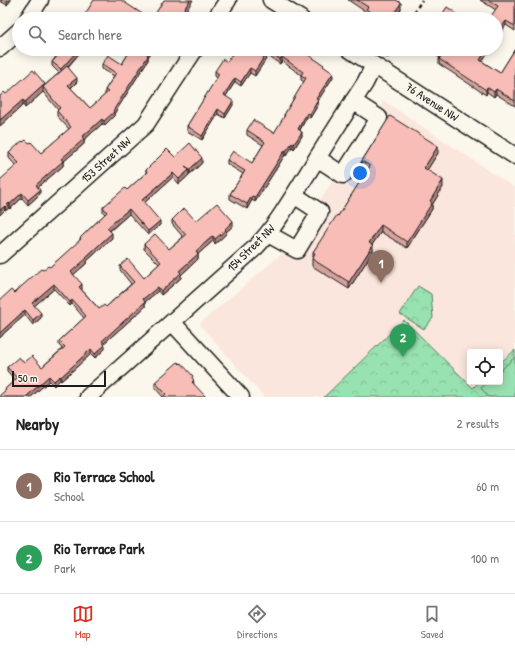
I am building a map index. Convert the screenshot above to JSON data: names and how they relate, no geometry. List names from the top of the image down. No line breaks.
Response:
{"streets":{"street":["76 Avenue NW","153 Street NW","154 Street NW"]},"crossings":[["76 Avenue NW","154 Street NW"]],"scale_bar":"50 m","page":{"search":"Search here","pins":["1","2"],"scale":"50 m","heading":["Nearby","2 results"],"list":[{"mark":"1","name":"Rio Terrace School","note":"School","value":"60 m"},{"mark":"2","name":"Rio Terrace Park","note":"Park","value":"100 m"}],"nav":["Map","Directions","Saved"]}}
